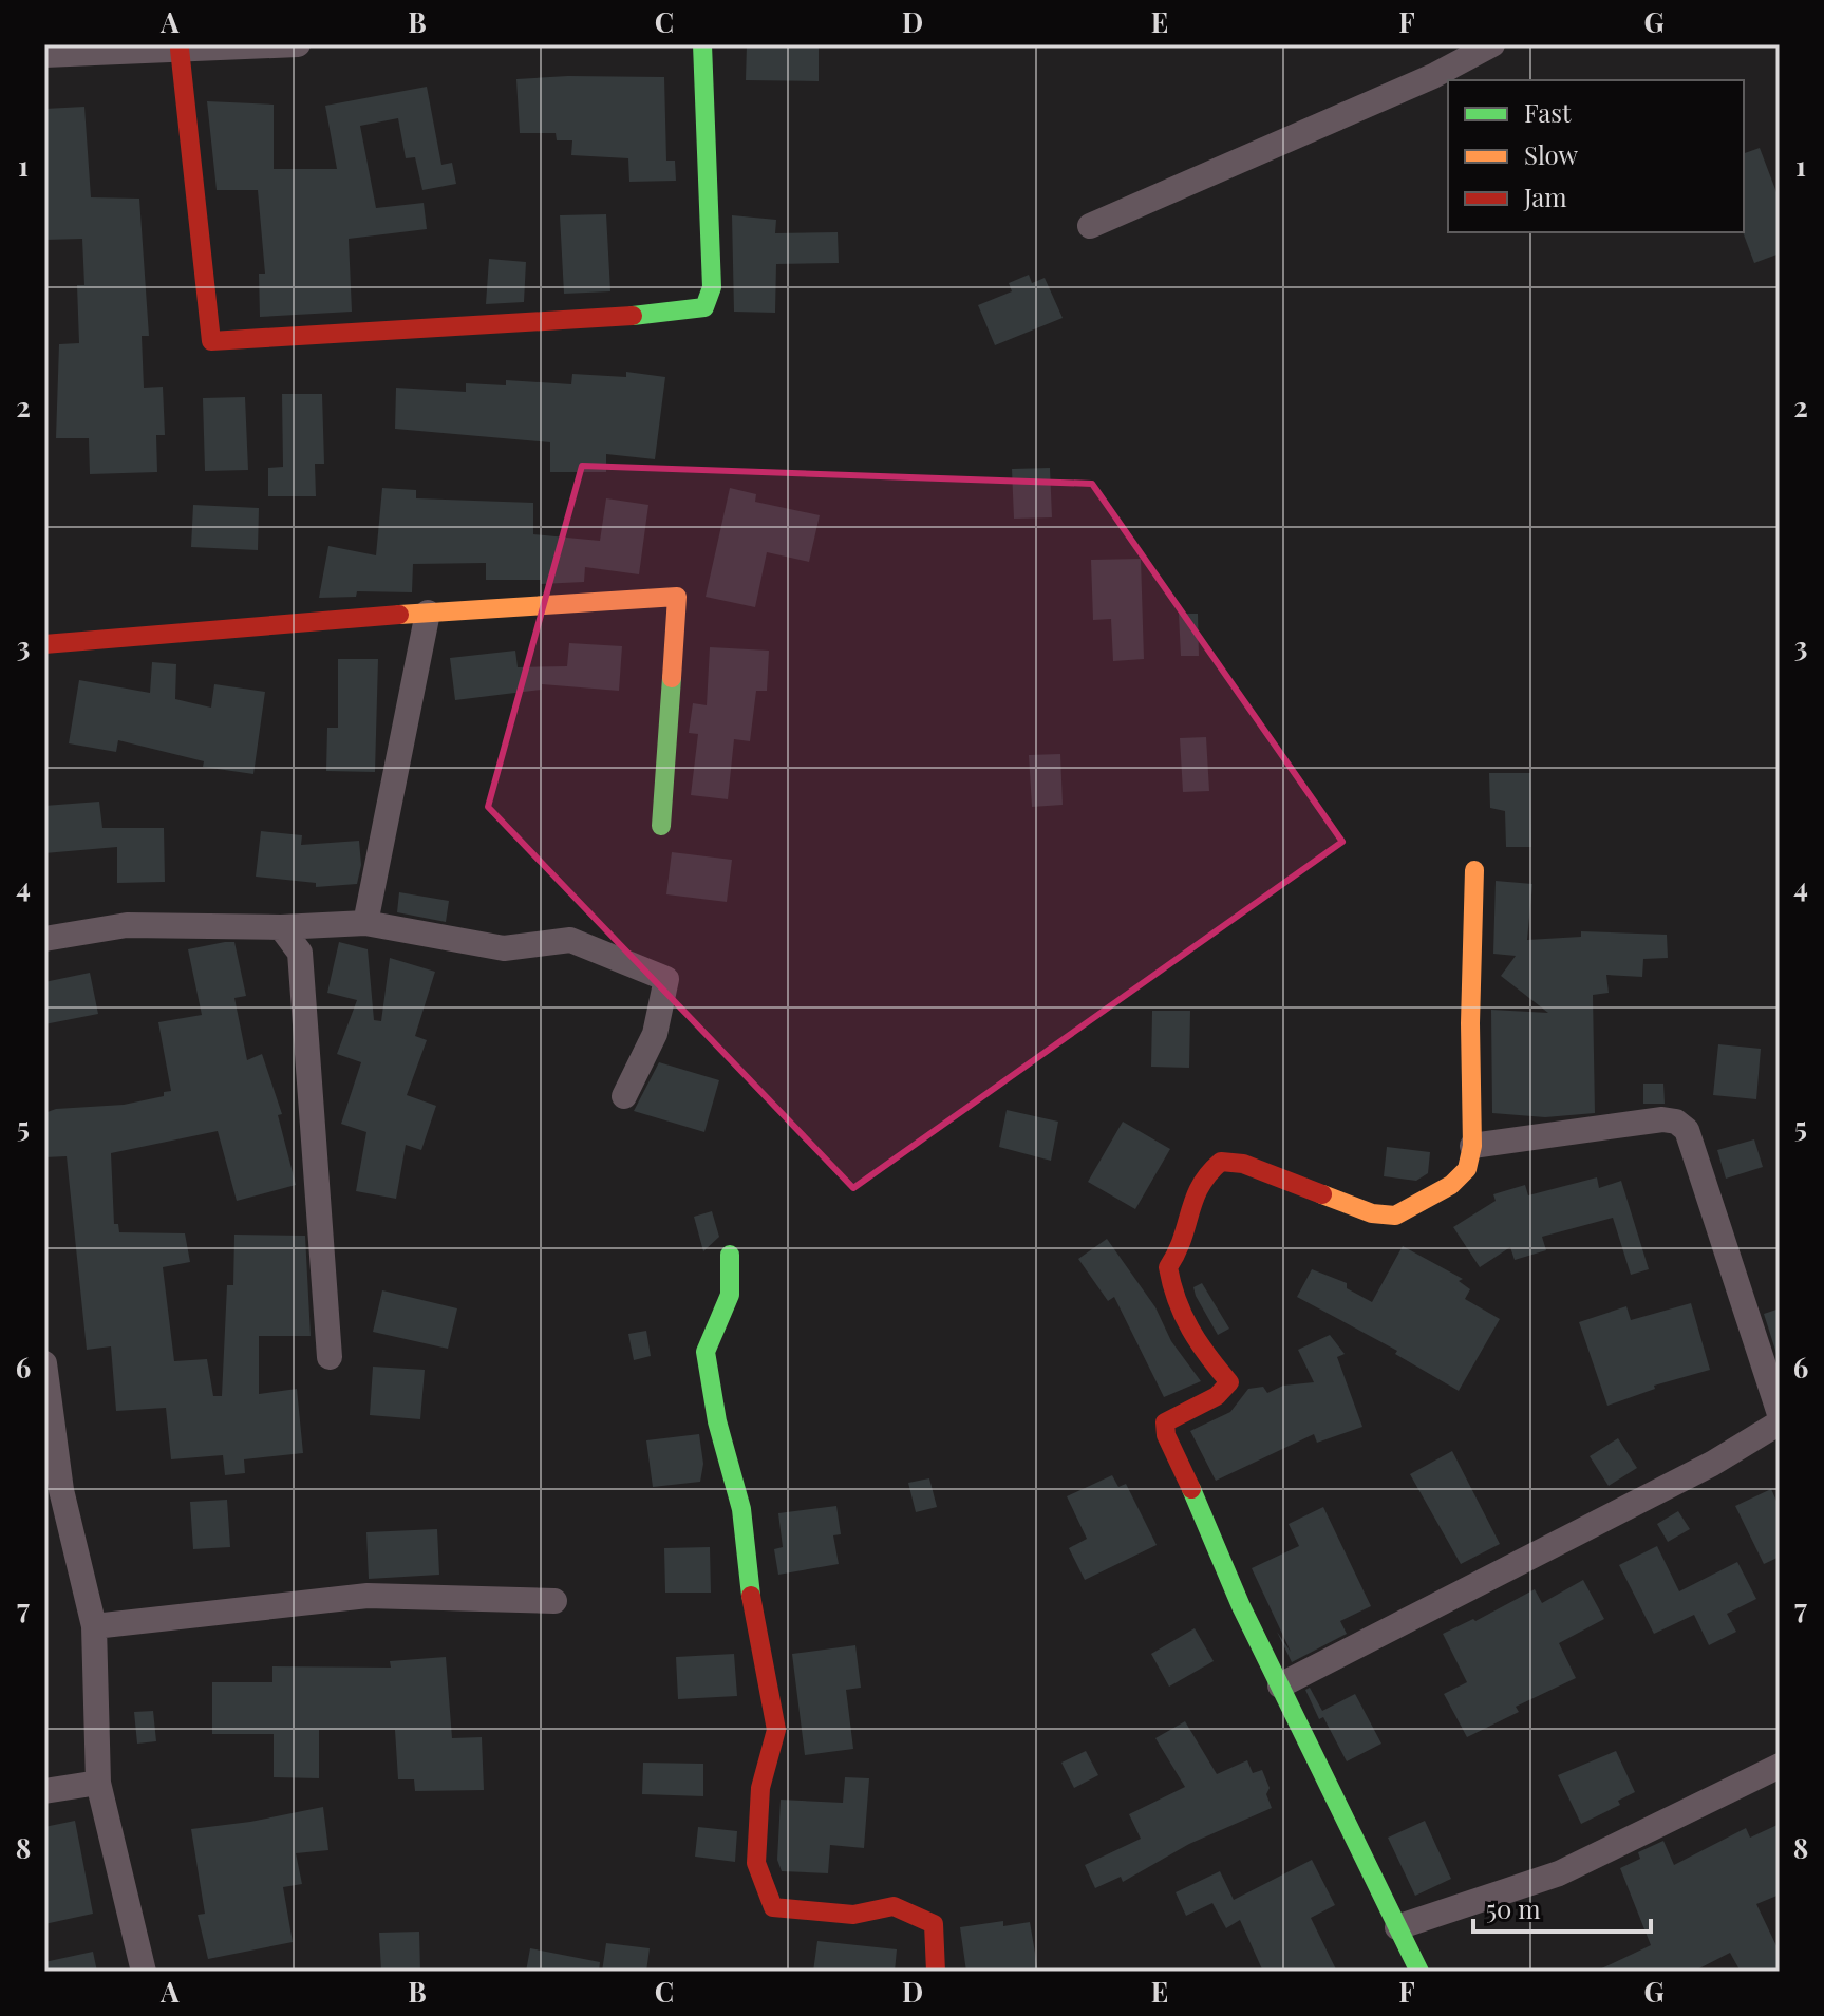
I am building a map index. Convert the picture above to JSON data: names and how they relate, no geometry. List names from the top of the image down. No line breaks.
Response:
{"legend":["Fast","Slow","Jam"],"scale_bar":"50 m","grid":{"columns":["A","B","C","D","E","F","G"],"rows":["1","2","3","4","5","6","7","8"]}}
